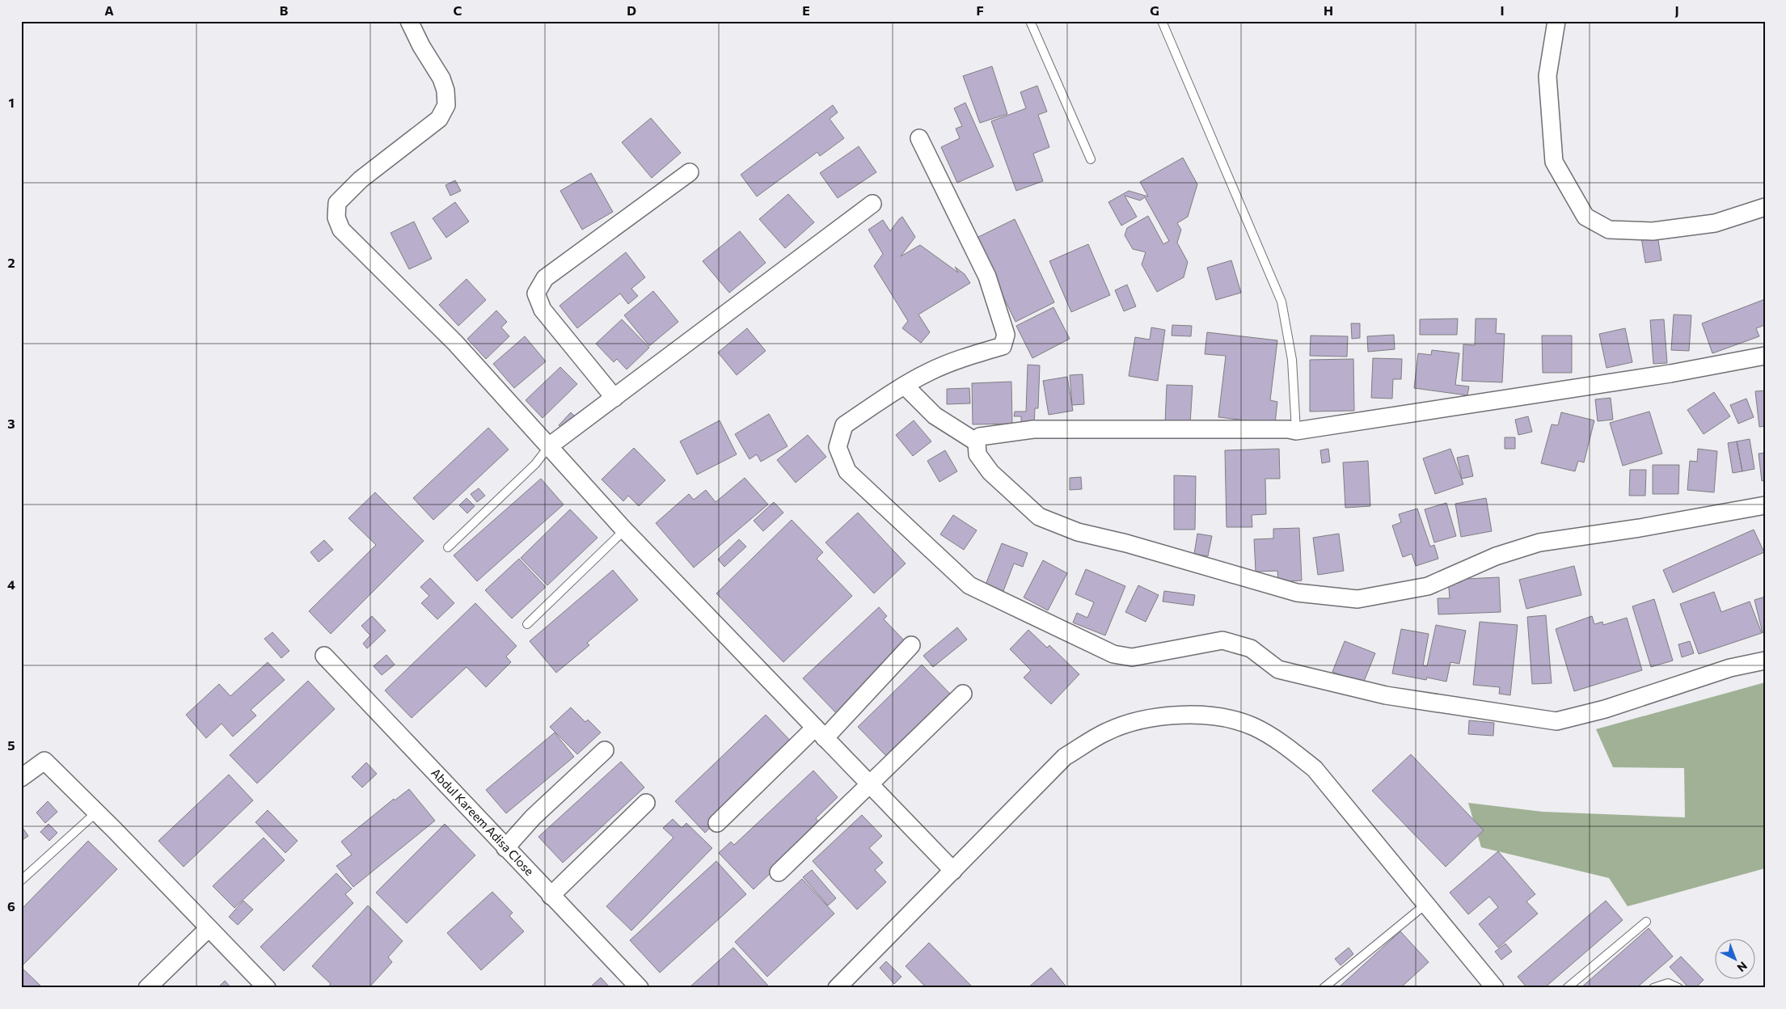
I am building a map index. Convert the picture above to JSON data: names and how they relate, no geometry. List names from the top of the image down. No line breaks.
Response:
{"streets":{"street":["Abdul Kareem Adisa Close"]},"north":"bottom right","grid":{"columns":["A","B","C","D","E","F","G","H","I","J"],"rows":["1","2","3","4","5","6"]}}
